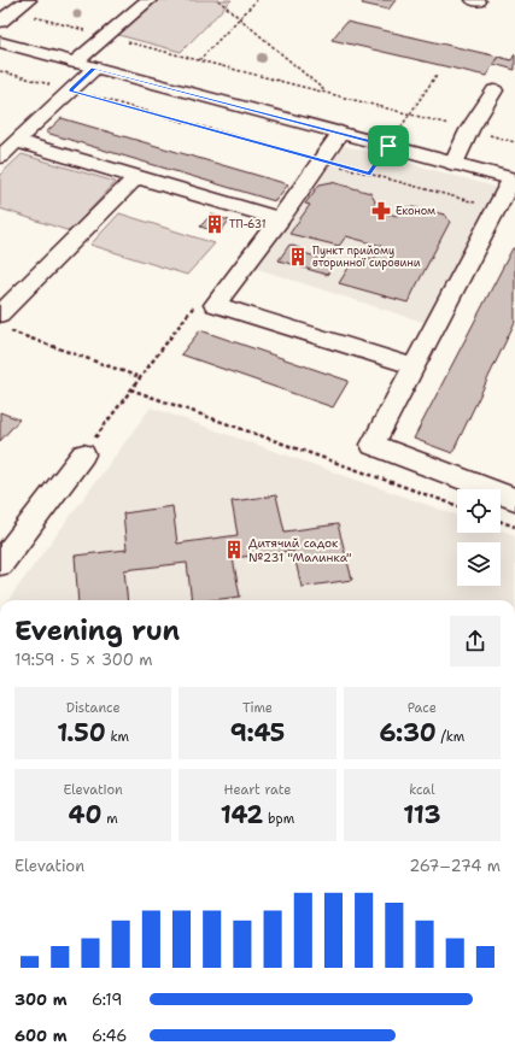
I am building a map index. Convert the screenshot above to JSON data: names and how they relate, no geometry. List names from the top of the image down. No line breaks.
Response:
{"places":{"pharmacy":["Економ"],"building":["ТП-631","Пункт прийому вторинної сировини","Дитячий садок №231 \"Малинка\""]},"page":{"heading":["Evening run","19:59 · 5 × 300 m"],"stats":[["Distance","1.50 km"],["Time","9:45"],["Pace","6:30 /km"],["Elevation","40 m"],["Heart rate","142 bpm"],["kcal","113"]],"chart":["Elevation","267–274 m"],"list":[{"name":"300 m","note":"6:19"},{"name":"600 m","note":"6:46"}]}}
